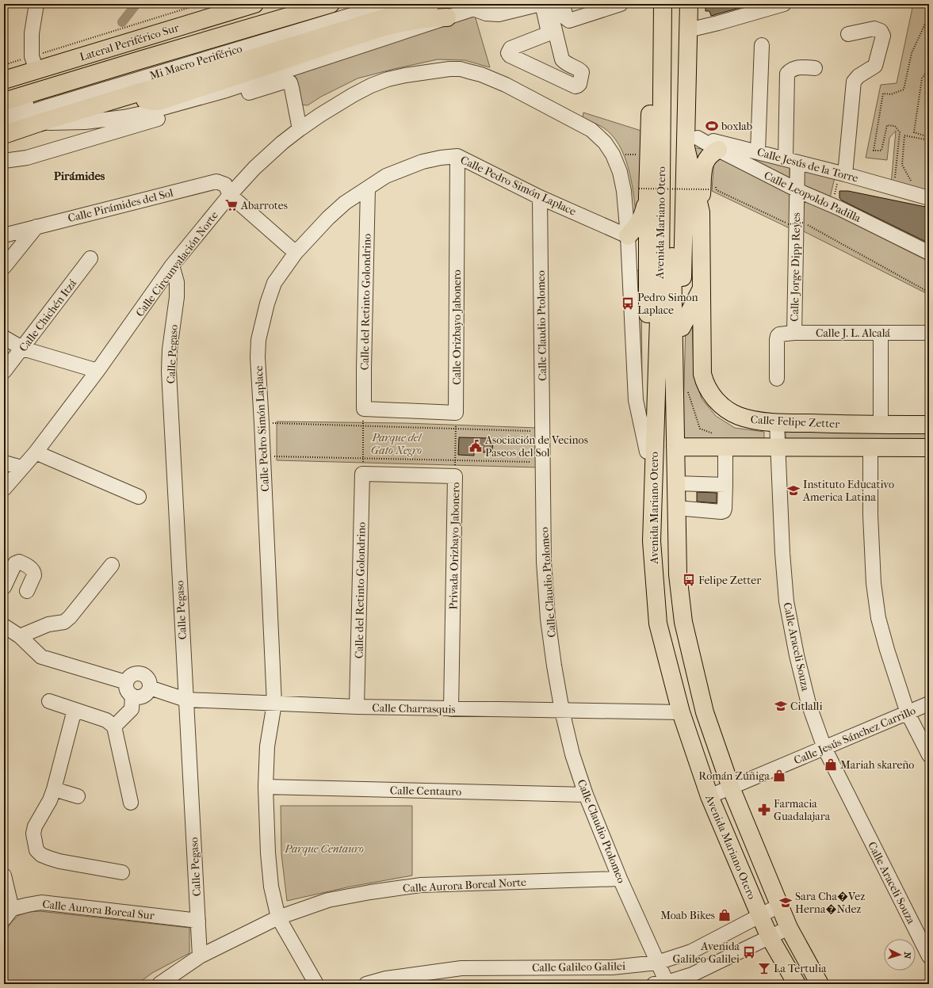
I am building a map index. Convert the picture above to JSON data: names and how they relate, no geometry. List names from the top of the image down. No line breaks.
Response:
{"streets":{"main road":["Lateral Periférico Sur","Avenida Mariano Otero","Calle Felipe Zetter"],"street":["Mi Macro Periférico","Calle Jesús de la Torre","Calle Pedro Simón Laplace","Calle Leopoldo Padilla","Calle Pirámides del Sol","Calle Circunvalación Norte","Calle Jorge Dipp Reyes","Calle del Retinto Golondrino","Calle Chichén Itzá","Calle Claudio Ptolomeo","Calle Orizbayo Jabonero","Calle J. L. Alcalá","Calle Pegaso","Privada Orizbayo Jabonero","Calle Araceli Souza","Calle Charrasquis","Calle Jesús Sánchez Carrillo","Calle Centauro","Calle Aurora Boreal Norte","Calle Aurora Boreal Sur","Calle Galileo Galilei"]},"crossings":[["Calle Jesús de la Torre","Calle Leopoldo Padilla"],["Calle Jesús de la Torre","Calle Jorge Dipp Reyes"],["Calle Jesús de la Torre","Calle Felipe Zetter"],["Calle Pedro Simón Laplace","Calle Pirámides del Sol"],["Calle Pedro Simón Laplace","Calle Circunvalación Norte"],["Calle Pedro Simón Laplace","Calle del Retinto Golondrino"],["Calle Pedro Simón Laplace","Calle Claudio Ptolomeo"],["Calle Pedro Simón Laplace","Calle Orizbayo Jabonero"],["Calle Pedro Simón Laplace","Calle Charrasquis"],["Calle Pedro Simón Laplace","Calle Centauro"],["Calle Pedro Simón Laplace","Calle Aurora Boreal Norte"],["Calle Leopoldo Padilla","Calle Jorge Dipp Reyes"],["Calle Leopoldo Padilla","Calle Felipe Zetter"],["Calle Pirámides del Sol","Calle Circunvalación Norte"],["Avenida Mariano Otero","Calle Charrasquis"],["Avenida Mariano Otero","Calle Jesús Sánchez Carrillo"],["Avenida Mariano Otero","Calle Galileo Galilei"],["Calle Circunvalación Norte","Calle Pegaso"],["Calle Jorge Dipp Reyes","Calle J. L. Alcalá"],["Calle del Retinto Golondrino","Privada Orizbayo Jabonero"],["Calle del Retinto Golondrino","Calle Charrasquis"],["Calle Claudio Ptolomeo","Calle Charrasquis"],["Calle Claudio Ptolomeo","Calle Centauro"],["Calle Claudio Ptolomeo","Calle Aurora Boreal Norte"],["Calle Claudio Ptolomeo","Calle Galileo Galilei"],["Calle Pegaso","Calle Charrasquis"],["Calle Pegaso","Calle Aurora Boreal Norte"],["Calle Pegaso","Calle Aurora Boreal Sur"],["Calle Felipe Zetter","Calle Araceli Souza"],["Privada Orizbayo Jabonero","Calle Charrasquis"],["Calle Araceli Souza","Calle Jesús Sánchez Carrillo"]],"districts":["Pirámides"],"parks":["Parque del Gato Negro","Parque Centauro"],"places":{"sports":["boxlab"],"supermarket":["Abarrotes"],"bus stop":["Pedro Simon Laplace","Felipe Zetter","Avenida Galileo Galilei"],"public building":["Asociación de Vecinos Paseos del Sol"],"school or university":["Instituto Educativo America Latina","Citlalli","Sara Cha�Vez Herna�Ndez"],"shop":["Mariah skareño","Román Zúñiga","Moab Bikes"],"pharmacy":["Farmacia Guadalajara"],"bar":["La Tertulia"]},"north":"right"}
